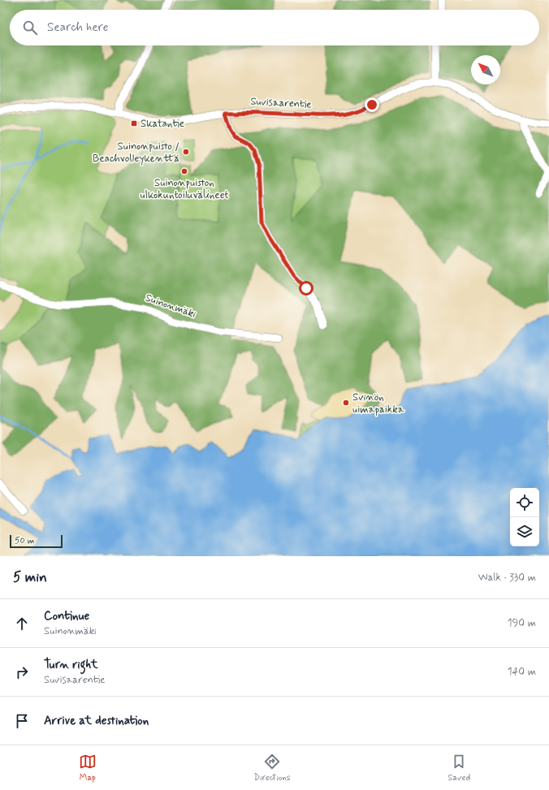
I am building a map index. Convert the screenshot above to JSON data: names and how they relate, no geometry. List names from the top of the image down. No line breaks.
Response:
{"streets":{"street":["Suvisaarentie","Suinonmäki"]},"places":{"transit":["Skatantie"],"other":["Suinonpuisto / Beachvolleykenttä","Suinonpuiston ulkokuntoiluvälineet","Svinön uimapaikka"]},"scale_bar":"50 m","north":"top left","page":{"search":"Search here","scale":"50 m","heading":["5 min","Walk · 330 m"],"list":[["Continue","Suinonmäki","190 m"],["Turn right","Suvisaarentie","140 m"],"Arrive at destination"],"nav":["Map","Directions","Saved"]}}
